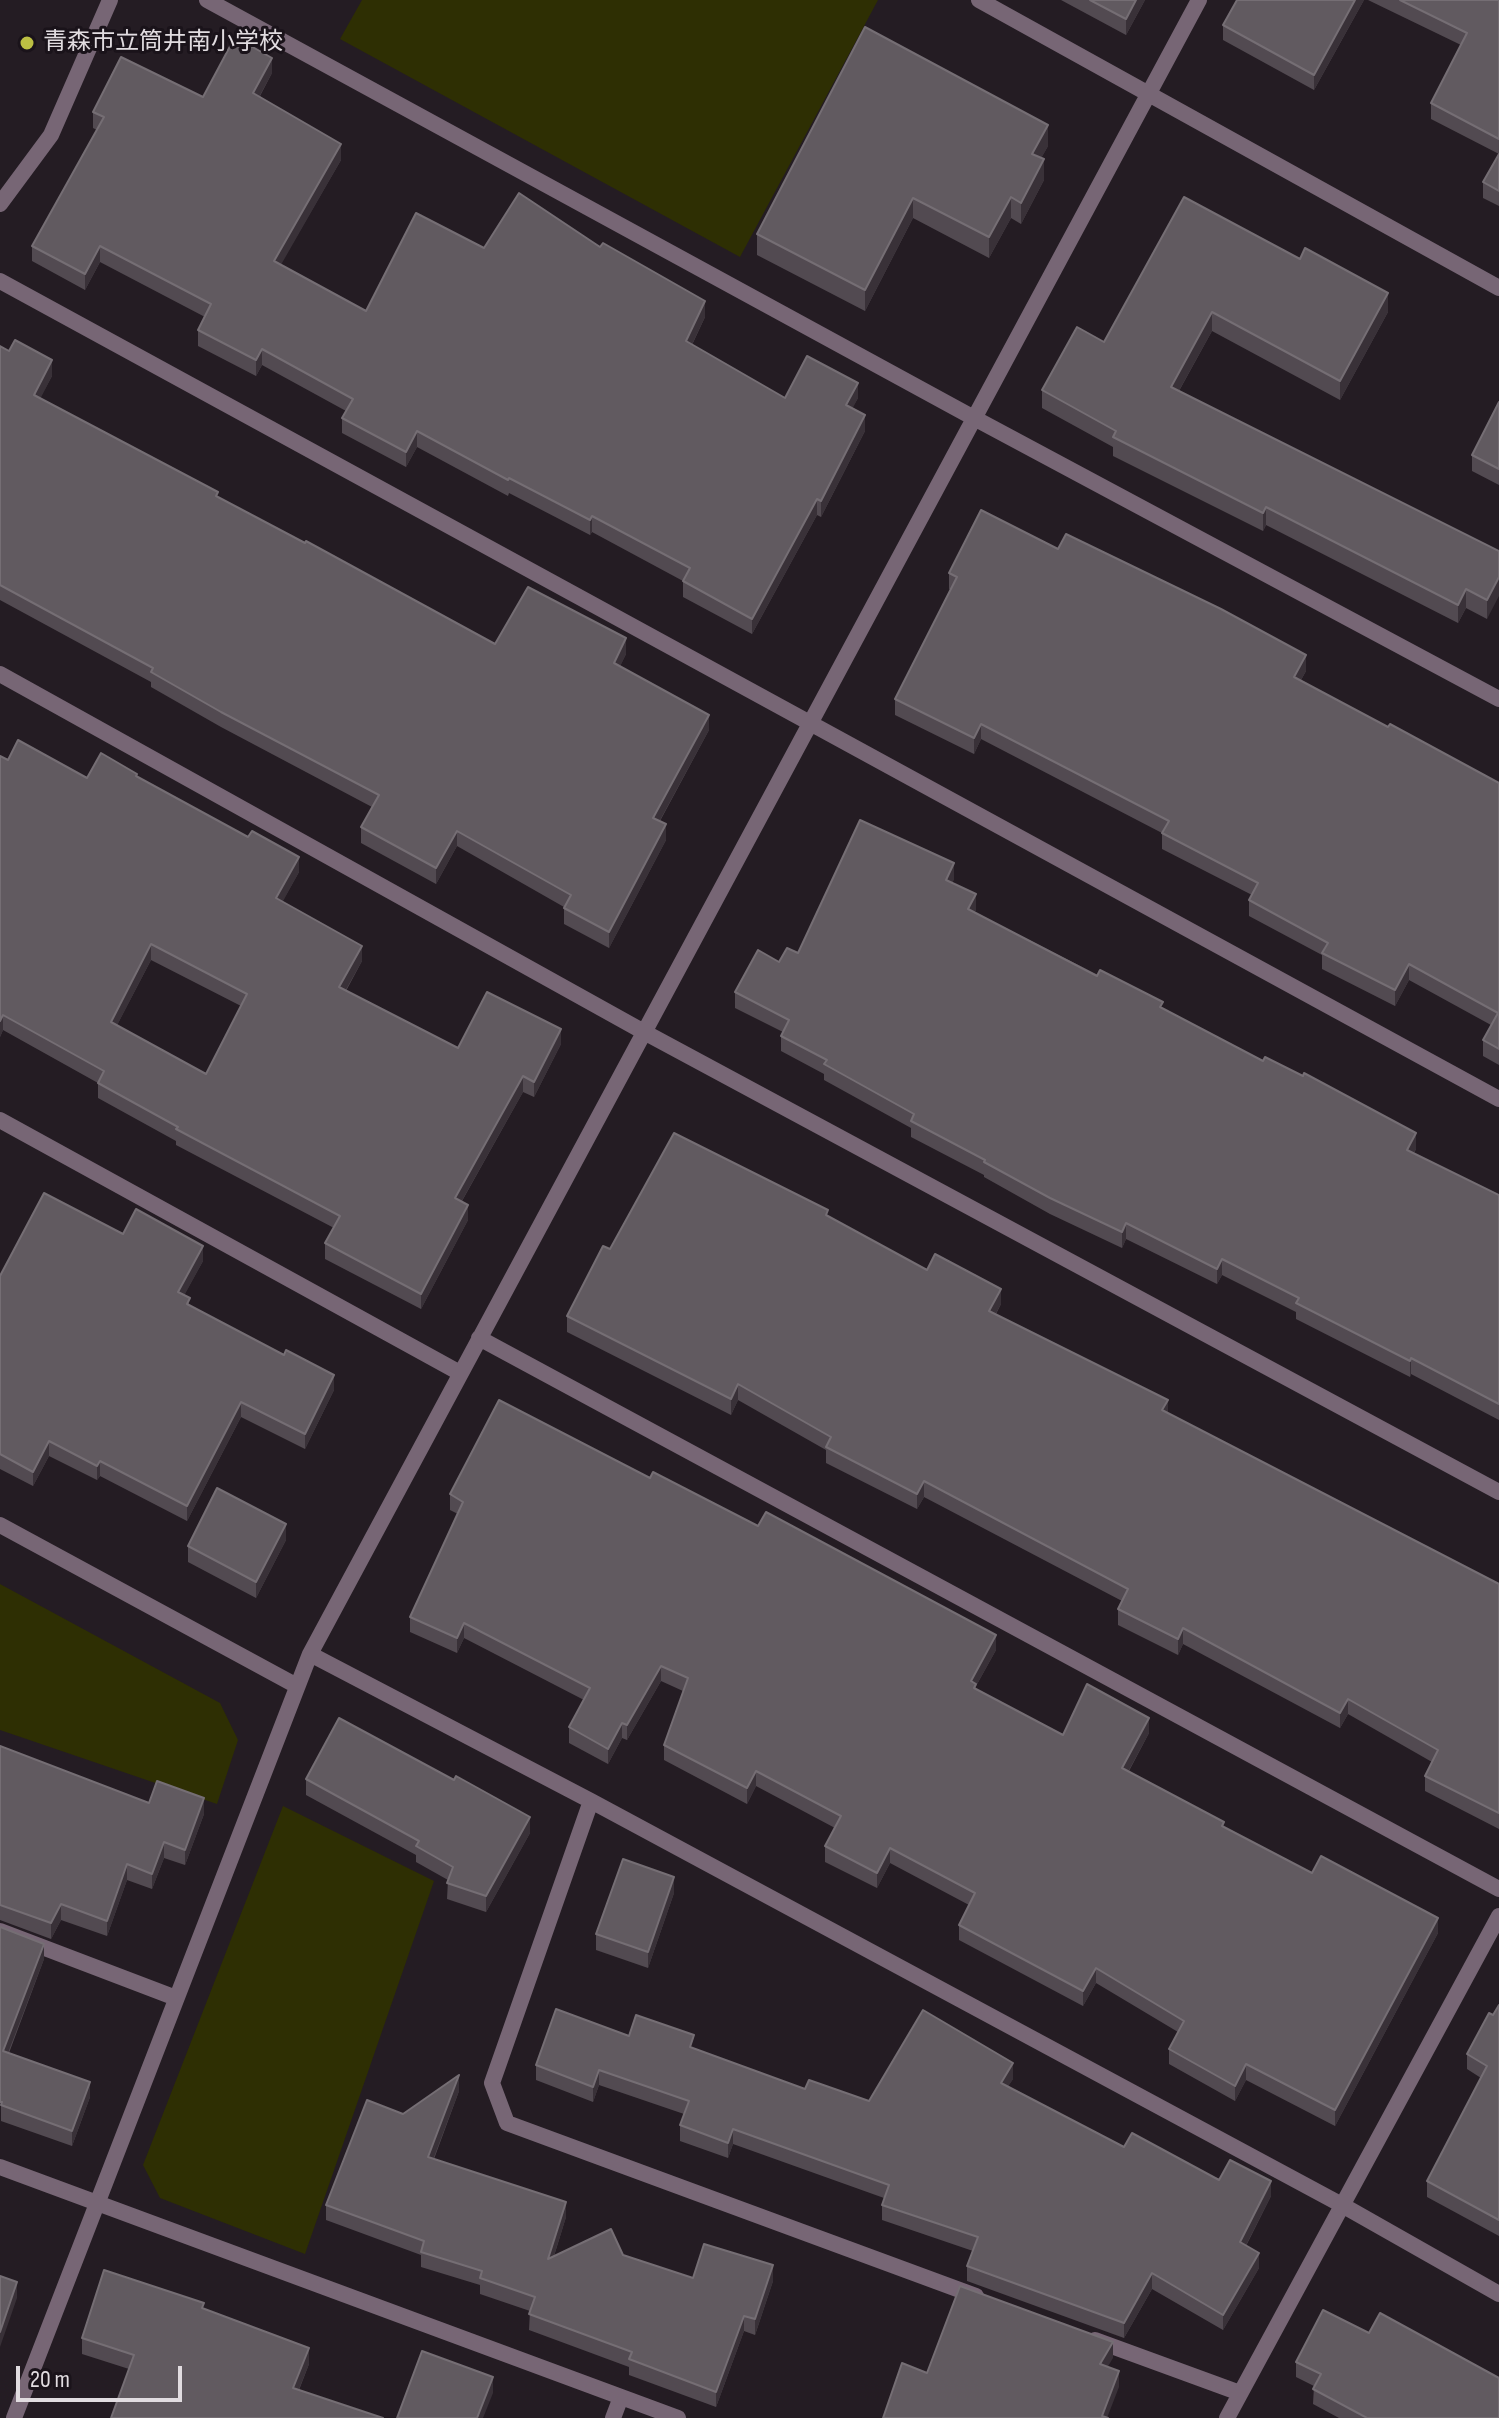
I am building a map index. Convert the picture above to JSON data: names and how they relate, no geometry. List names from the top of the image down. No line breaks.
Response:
{"places":["青森市立筒井南小学校"],"scale_bar":"20 m"}
